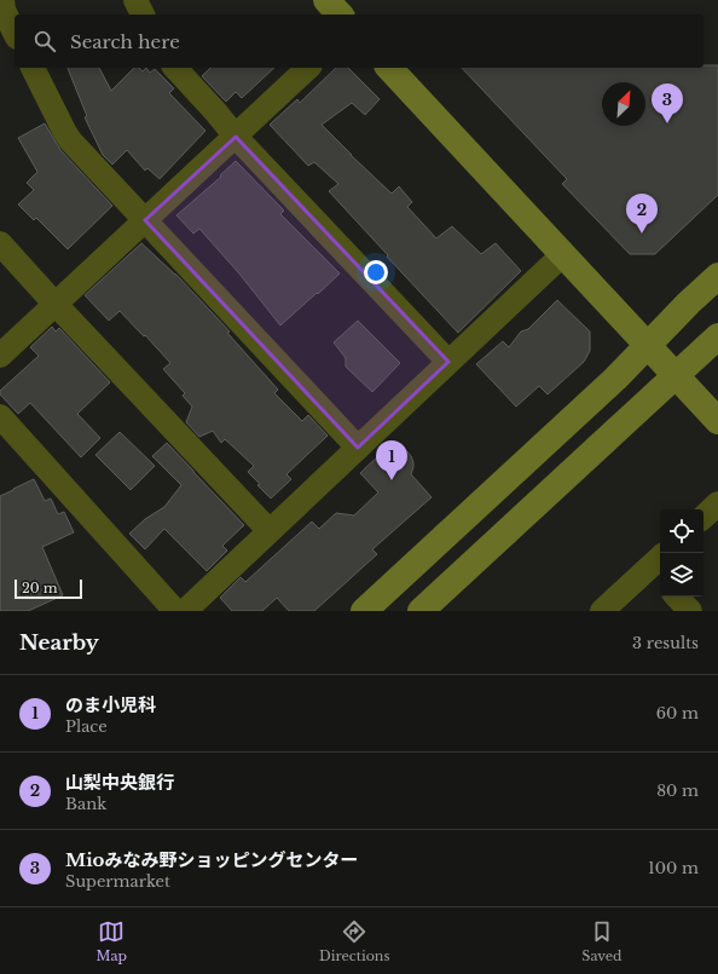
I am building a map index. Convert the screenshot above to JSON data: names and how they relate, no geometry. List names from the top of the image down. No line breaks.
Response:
{"scale_bar":"20 m","north":"top right","page":{"search":"Search here","pins":["3","2","1"],"scale":"20 m","heading":["Nearby","3 results"],"list":[{"mark":"1","name":"のま小児科","note":"Place","value":"60 m"},{"mark":"2","name":"山梨中央銀行","note":"Bank","value":"80 m"},{"mark":"3","name":"Mioみなみ野ショッピングセンター","note":"Supermarket","value":"100 m"}],"nav":["Map","Directions","Saved"]}}
